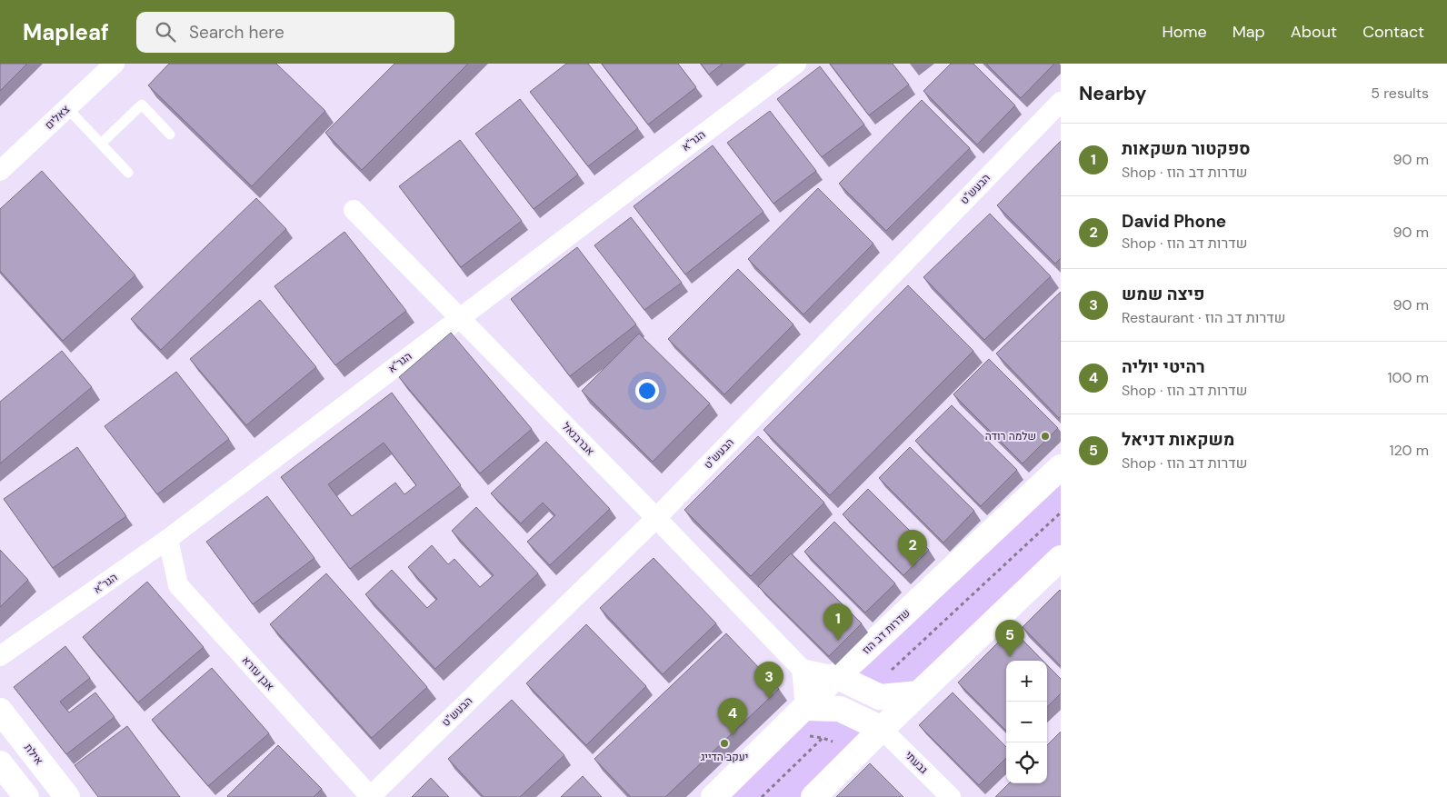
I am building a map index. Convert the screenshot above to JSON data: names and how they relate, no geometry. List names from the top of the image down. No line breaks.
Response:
{"streets":{"street":["צאלים","הגר\"א","הבעש\"ט","אברבנאל","שדרות דב הוז","אבן עזרא","אילת","גבעתי"]},"crossings":[["הגר\"א","אברבנאל"],["הגר\"א","אבן עזרא"],["הבעש\"ט","אברבנאל"],["הבעש\"ט","אבן עזרא"]],"places":["שלמה רודה","יעקב הדייג"],"page":{"header":"Mapleaf","search":"Search here","nav":["Home","Map","About","Contact"],"heading":["Nearby","5 results"],"list":[{"mark":"1","name":"ספקטור משקאות","note":"Shop · שדרות דב הוז","value":"90 m"},{"mark":"2","name":"David Phone","note":"Shop · שדרות דב הוז","value":"90 m"},{"mark":"3","name":"פיצה שמש","note":"Restaurant · שדרות דב הוז","value":"90 m"},{"mark":"4","name":"רהיטי יוליה","note":"Shop · שדרות דב הוז","value":"100 m"},{"mark":"5","name":"משקאות דניאל","note":"Shop · שדרות דב הוז","value":"120 m"}],"pins":["2","1","5","3","4"],"map_buttons":["+","−"]}}
